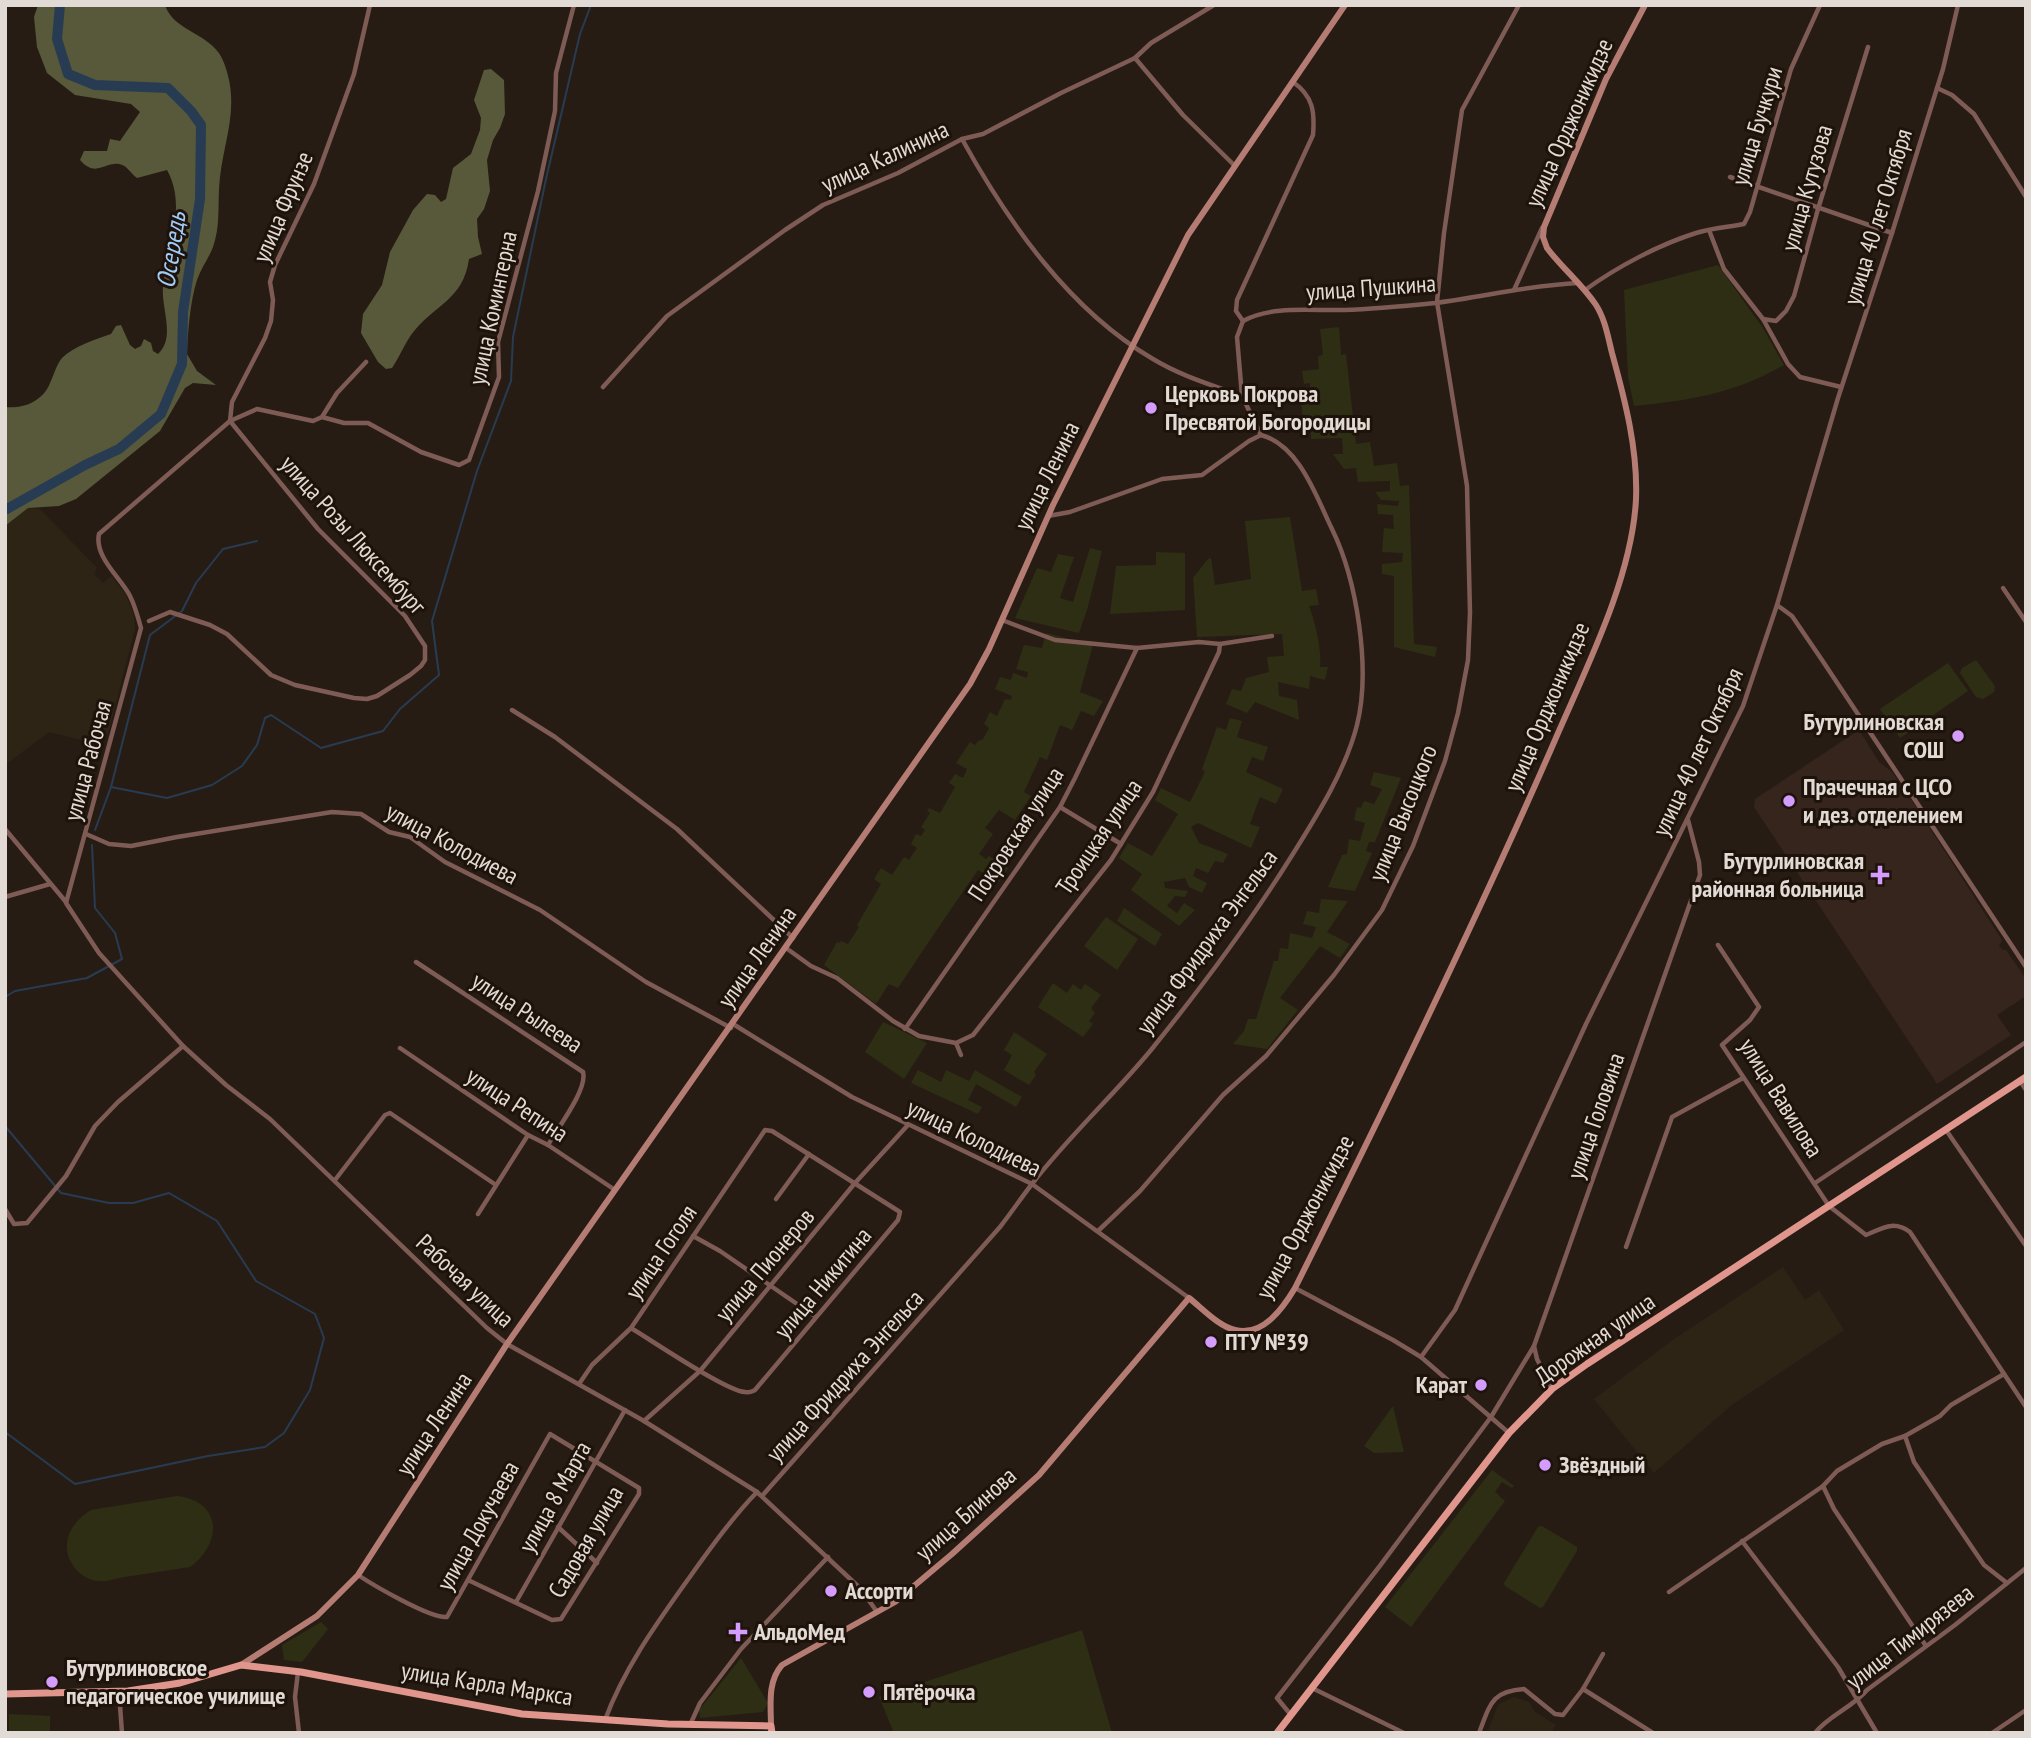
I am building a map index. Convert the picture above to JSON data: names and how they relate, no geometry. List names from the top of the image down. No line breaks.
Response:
{"streets":{"main road":["улица Орджоникидзе","улица Ленина","Дорожная улица","улица Блинова","улица Карла Маркса"],"street":["улица Бучкури","улица Калинина","улица Кутузова","улица Фрунзе","улица 40 лет Октября","улица Пушкина","улица Коминтерна","улица Розы Люксембург","улица Рабочая","улица Высоцкого","Покровская улица","Троицкая улица","улица Колодиева","улица Фридриха Энгельса","улица Рылеева","улица Вавилова","улица Репина","улица Головина","улица Гоголя","улица Пионеров","Рабочая улица","улица Никитина","улица 8 Марта","улица Докучаева","Садовая улица","улица Тимирязева"]},"crossings":[["улица Орджоникидзе","улица Пушкина"],["улица Орджоникидзе","улица Колодиева"],["улица Орджоникидзе","улица Блинова"],["улица Фрунзе","улица Розы Люксембург"],["улица 40 лет Октября","улица Головина"],["улица Пушкина","улица Высоцкого"],["улица Коминтерна","улица Розы Люксембург"],["улица Ленина","улица Колодиева"],["улица Ленина","улица Репина"],["улица Ленина","Рабочая улица"],["улица Ленина","улица Докучаева"],["улица Ленина","улица Карла Маркса"],["улица Розы Люксембург","улица Рабочая"],["улица Рабочая","улица Колодиева"],["улица Рабочая","Рабочая улица"],["улица Высоцкого","улица Колодиева"],["улица Колодиева","улица Фридриха Энгельса"],["улица Колодиева","улица Пионеров"],["улица Колодиева","улица Блинова"],["улица Фридриха Энгельса","Рабочая улица"],["улица Фридриха Энгельса","улица Карла Маркса"],["улица Рылеева","улица Репина"],["улица Вавилова","Дорожная улица"],["улица Головина","Дорожная улица"],["улица Гоголя","Рабочая улица"],["улица Гоголя","улица Никитина"],["улица Пионеров","Рабочая улица"],["улица Пионеров","улица Никитина"],["Рабочая улица","улица 8 Марта"],["Рабочая улица","улица Блинова"],["улица 8 Марта","Садовая улица"],["улица Блинова","улица Карла Маркса"],["улица Докучаева","Садовая улица"]],"water":["Осередь"],"places":{"other":["Церковь Покрова Пресвятой Богородицы","Бутурлиновская СОШ","Прачечная с ЦСО и дез. отделением","ПТУ №39","Карат","Звёздный","Ассорти","Бутурлиновское педагогическое училище","Пятёрочка"],"health":["Бутурлиновская районная больница","АльдоМед"]}}
